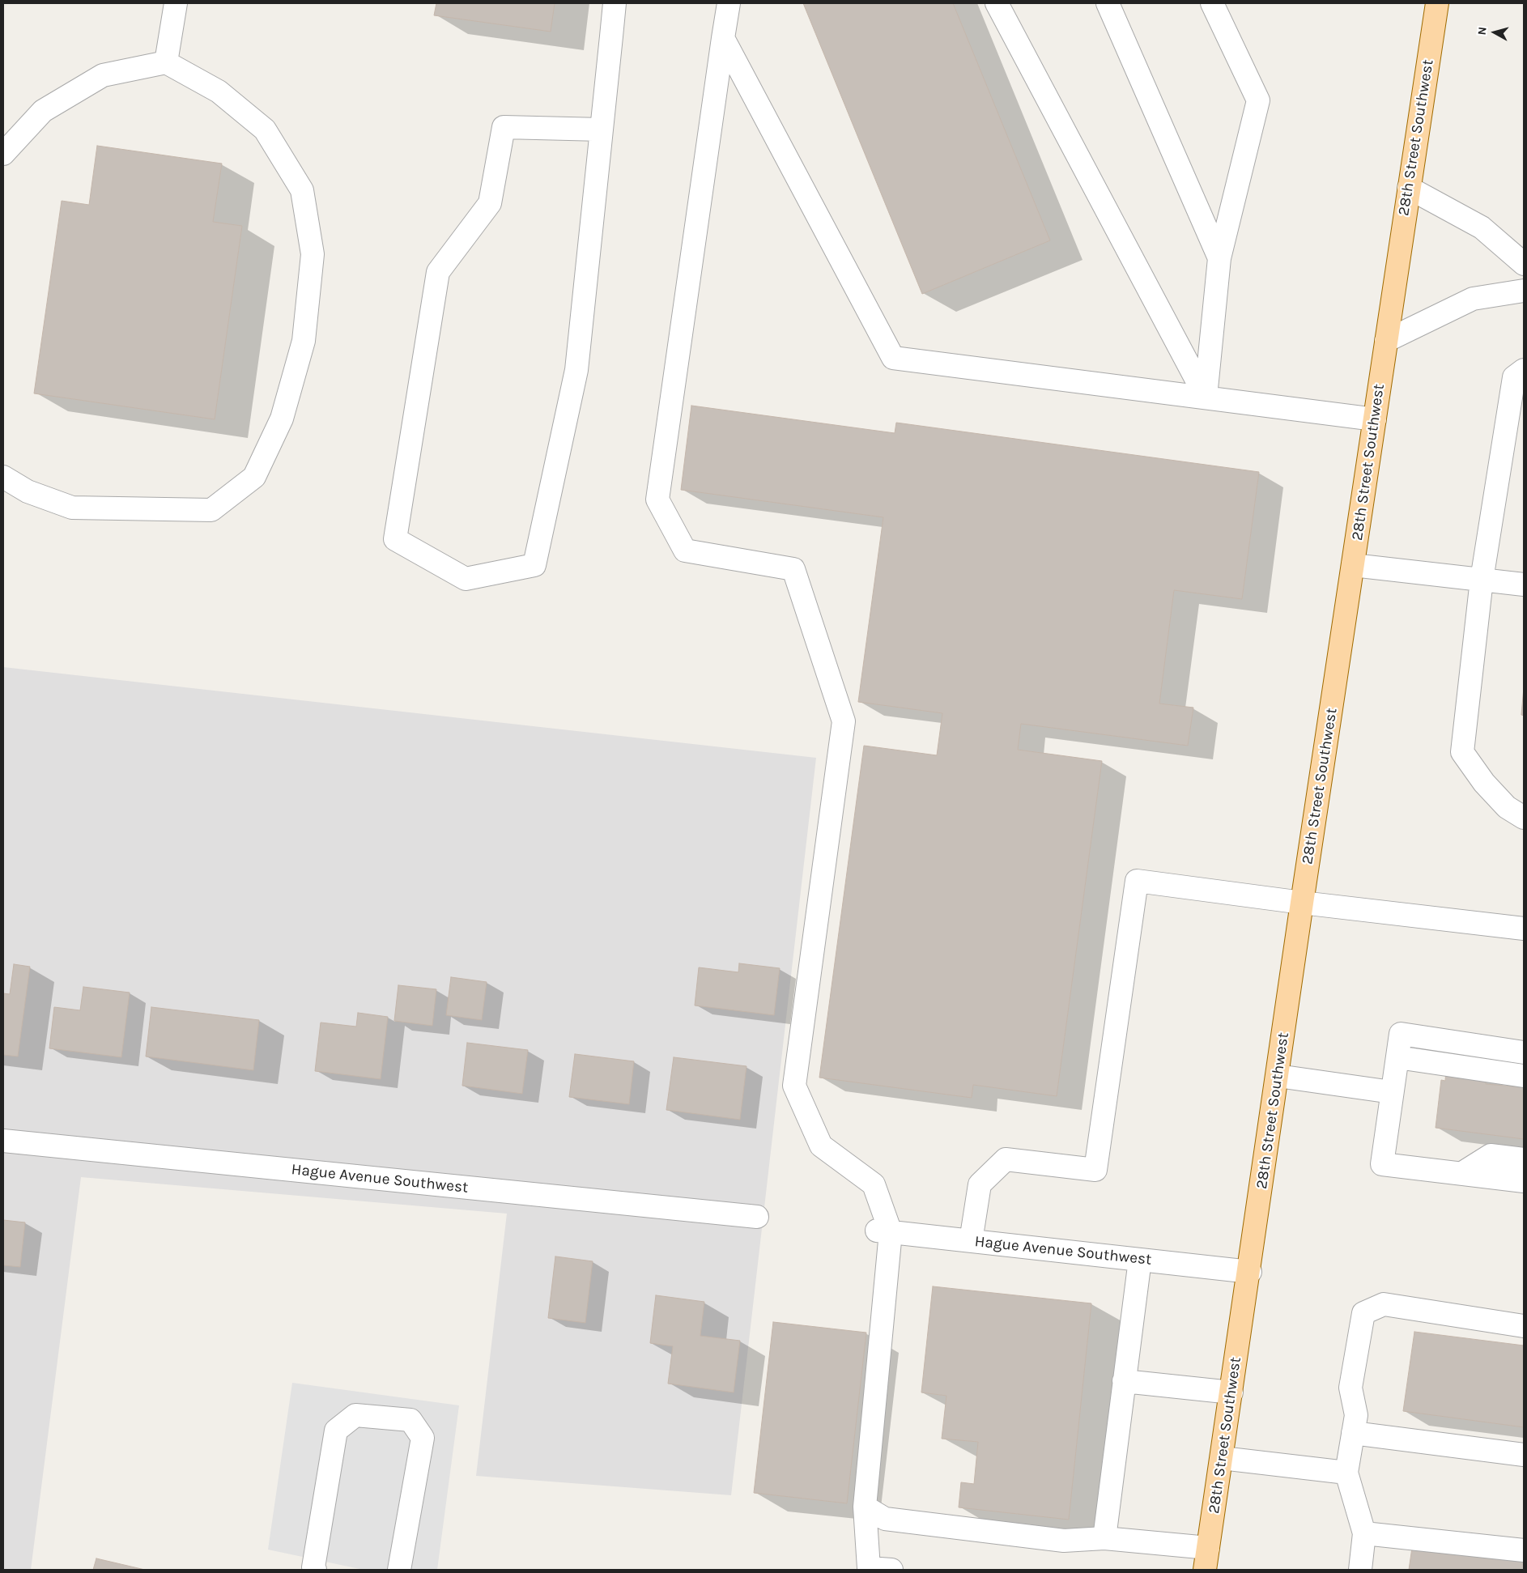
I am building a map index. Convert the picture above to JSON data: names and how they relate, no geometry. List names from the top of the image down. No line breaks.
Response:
{"streets":{"main road":["28th Street Southwest"],"street":["Hague Avenue Southwest"]},"crossings":[["28th Street Southwest","Hague Avenue Southwest"]],"north":"left"}
